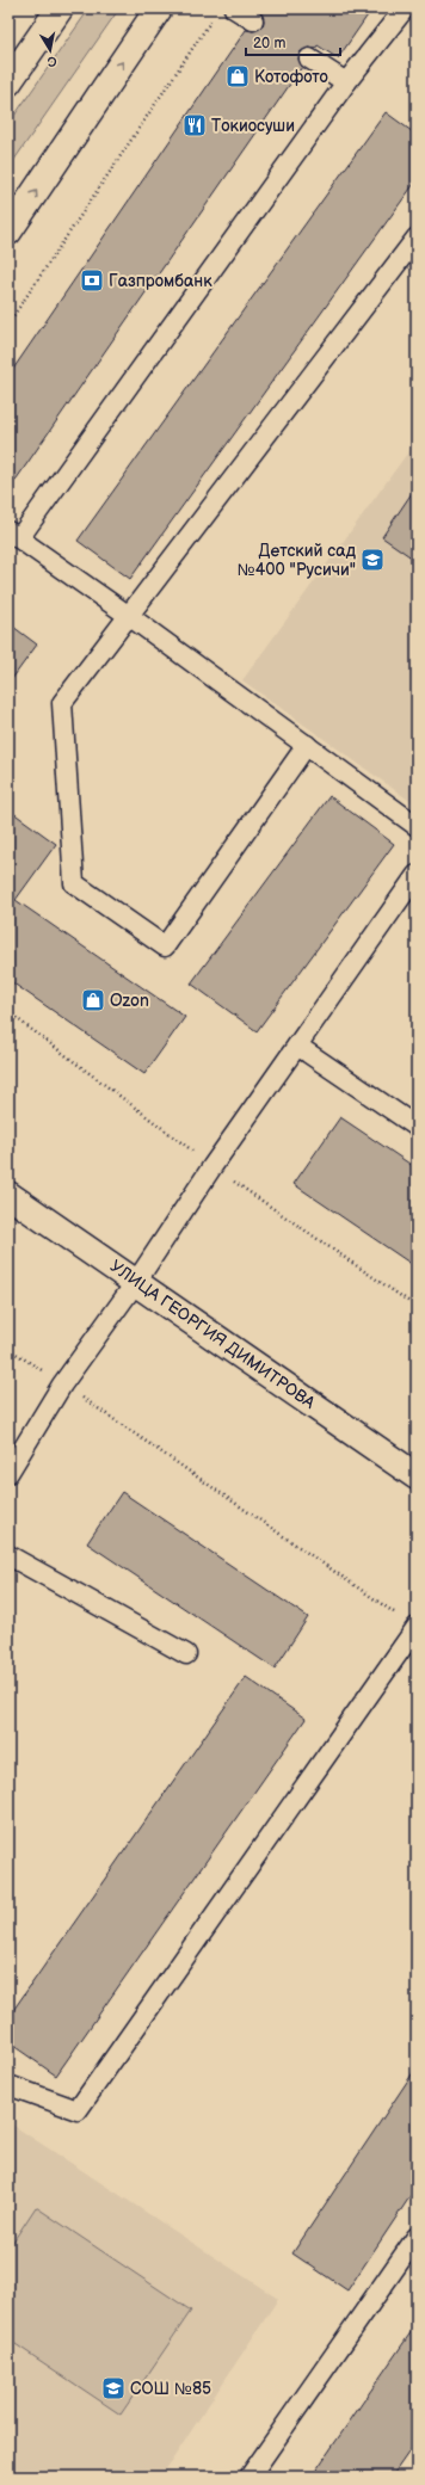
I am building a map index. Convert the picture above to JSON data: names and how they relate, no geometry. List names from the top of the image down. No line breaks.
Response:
{"streets":{"main road":["УЛИЦА ГЕОРГИЯ ДИМИТРОВА"]},"places":{"shop":["Котофото","Ozon"],"restaurant":["Токиосуши"],"bank":["Газпромбанк"],"school or university":["Детский сад №400 \"Русичи\"","СОШ №85"]},"scale_bar":"20 m","north":"bottom"}
